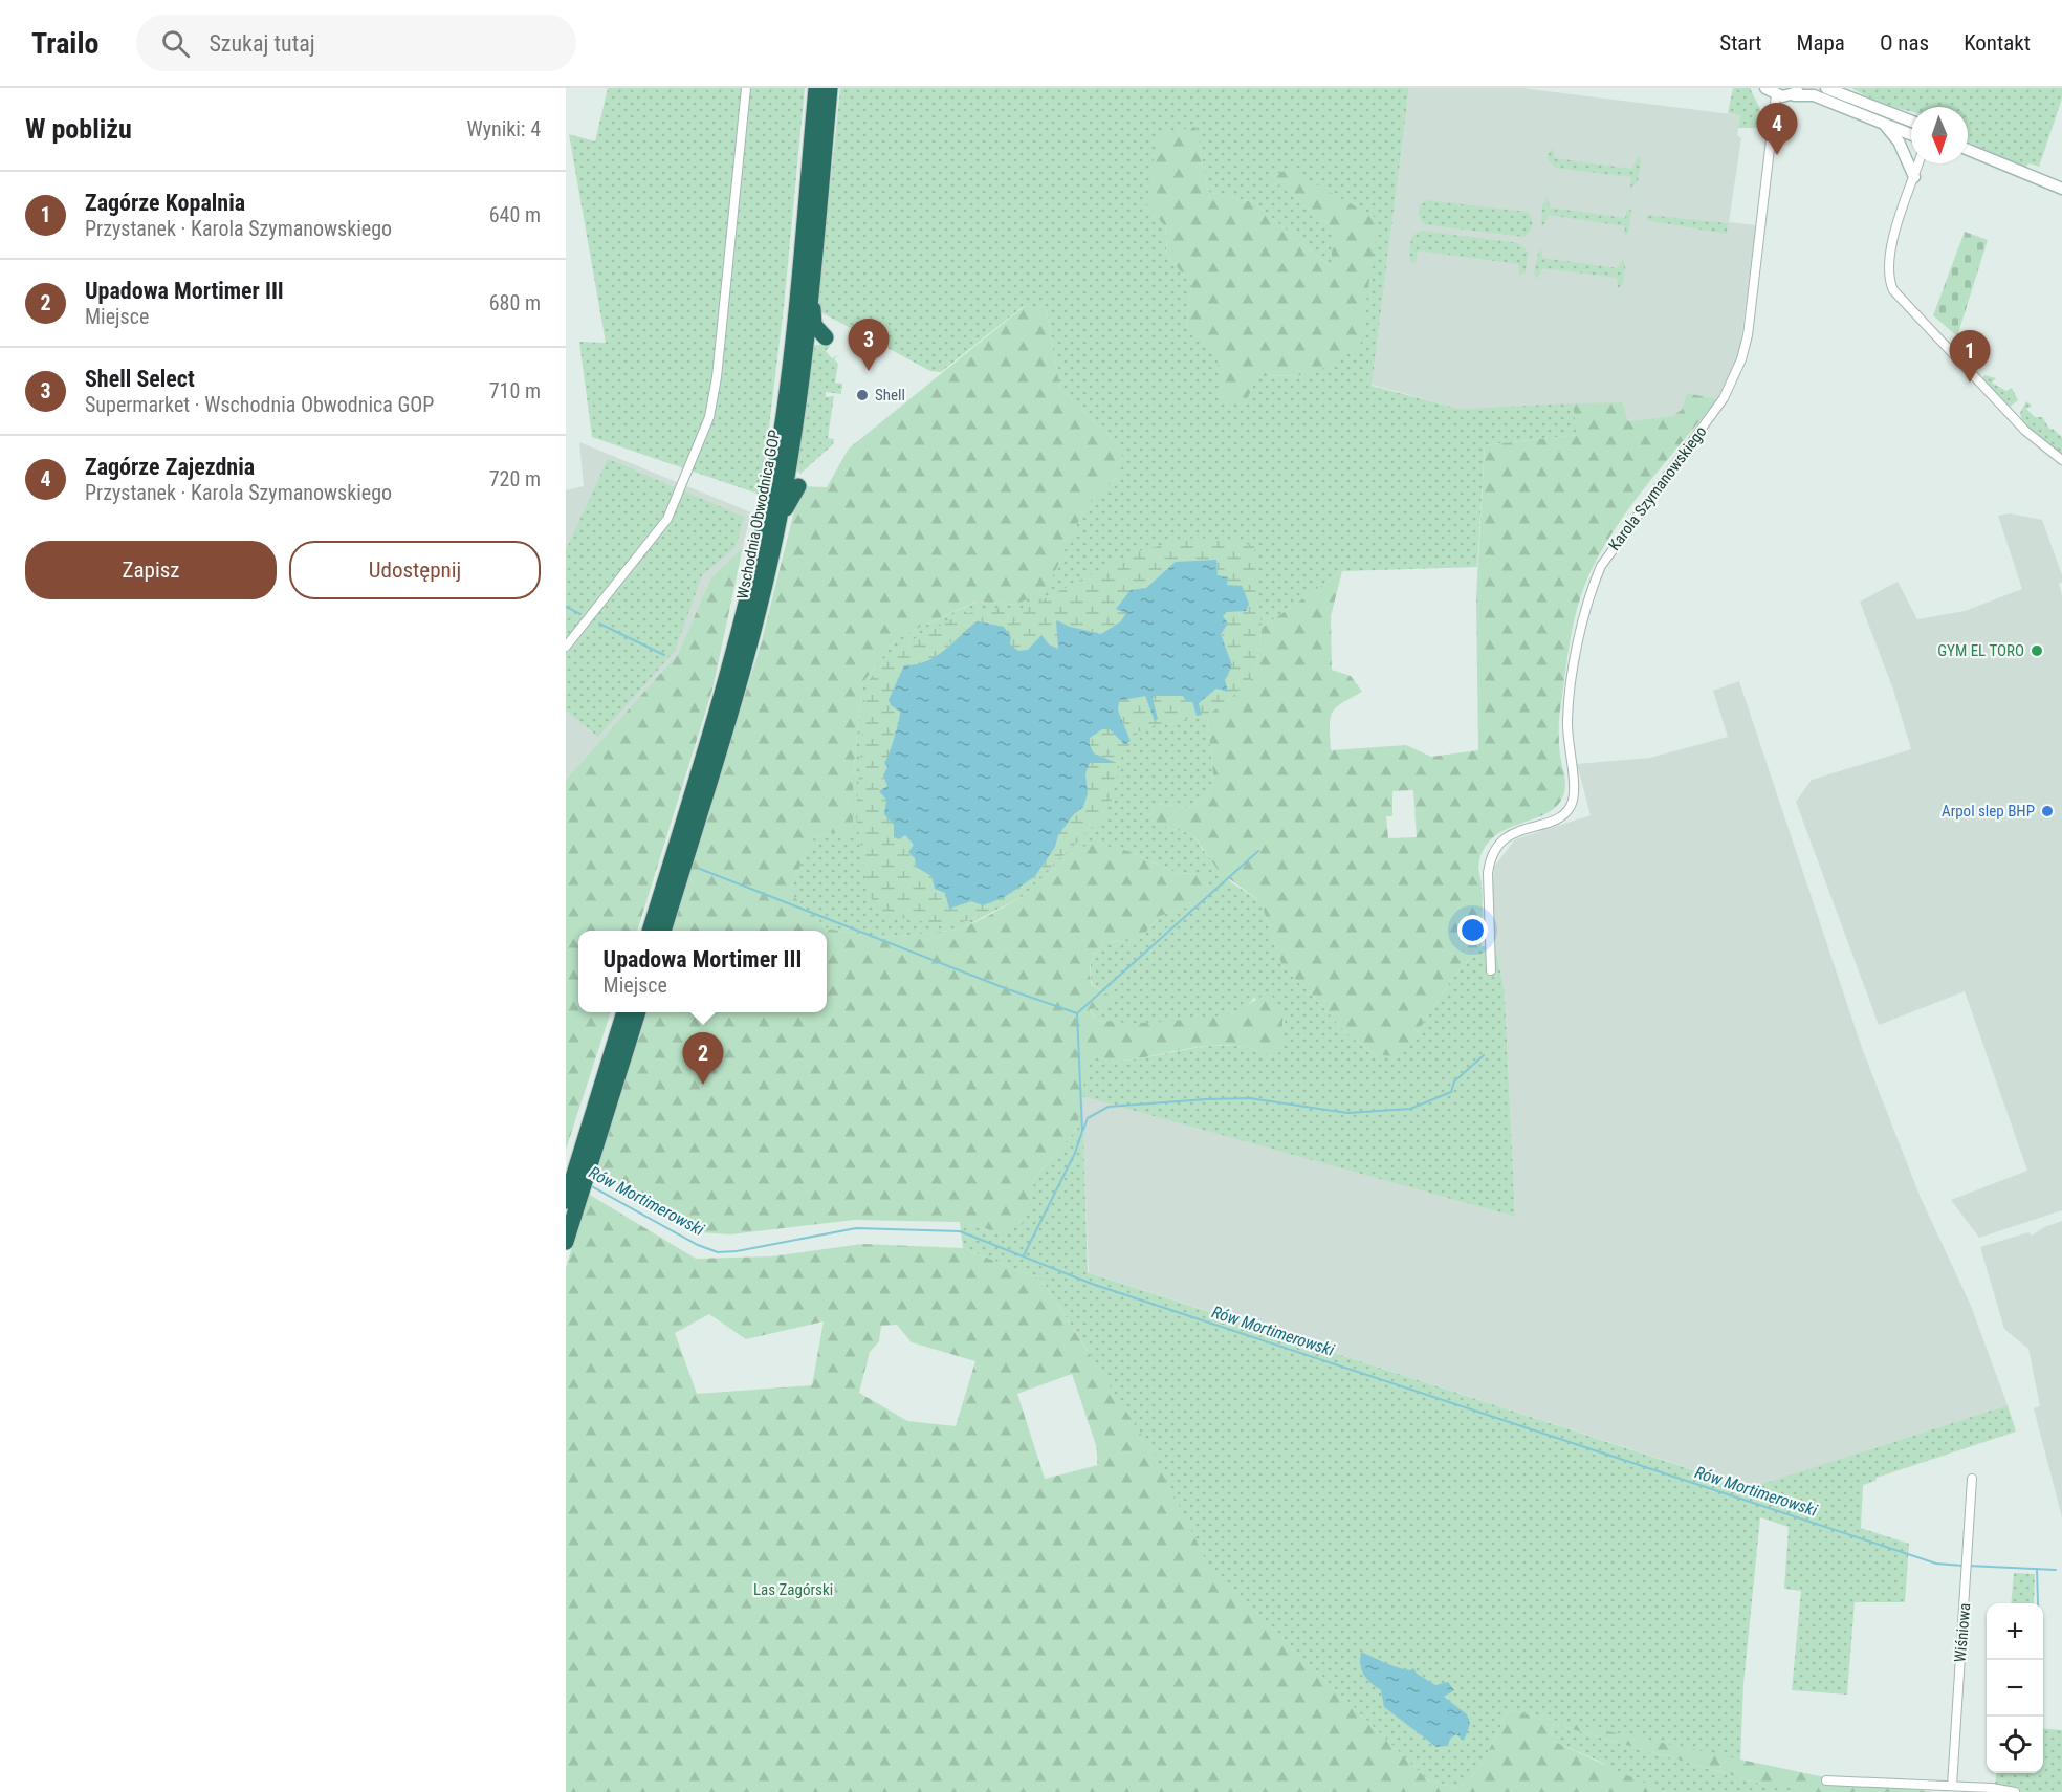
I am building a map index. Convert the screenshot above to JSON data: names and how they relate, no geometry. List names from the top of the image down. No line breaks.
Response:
{"streets":{"highway":["Wschodnia Obwodnica GOP"],"street":["Karola Szymanowskiego","Wiśniowa"]},"water":["Rów Mortimerowski"],"parks":["Las Zagórski"],"places":["Shell","GYM EL TORO","Arpol slep BHP"],"north":"bottom","page":{"header":"Trailo","search":"Szukaj tutaj","nav":["Start","Mapa","O nas","Kontakt"],"heading":["W pobliżu","Wyniki: 4"],"pins":["4","3","1","2"],"list":[{"mark":"1","name":"Zagórze Kopalnia","note":"Przystanek · Karola Szymanowskiego","value":"640 m"},{"mark":"2","name":"Upadowa Mortimer III","note":"Miejsce","value":"680 m"},{"mark":"3","name":"Shell Select","note":"Supermarket · Wschodnia Obwodnica GOP","value":"710 m"},{"mark":"4","name":"Zagórze Zajezdnia","note":"Przystanek · Karola Szymanowskiego","value":"720 m"}],"buttons":["Zapisz","Udostępnij"],"popup":["Upadowa Mortimer III","Miejsce"],"map_buttons":["+","−"]}}
